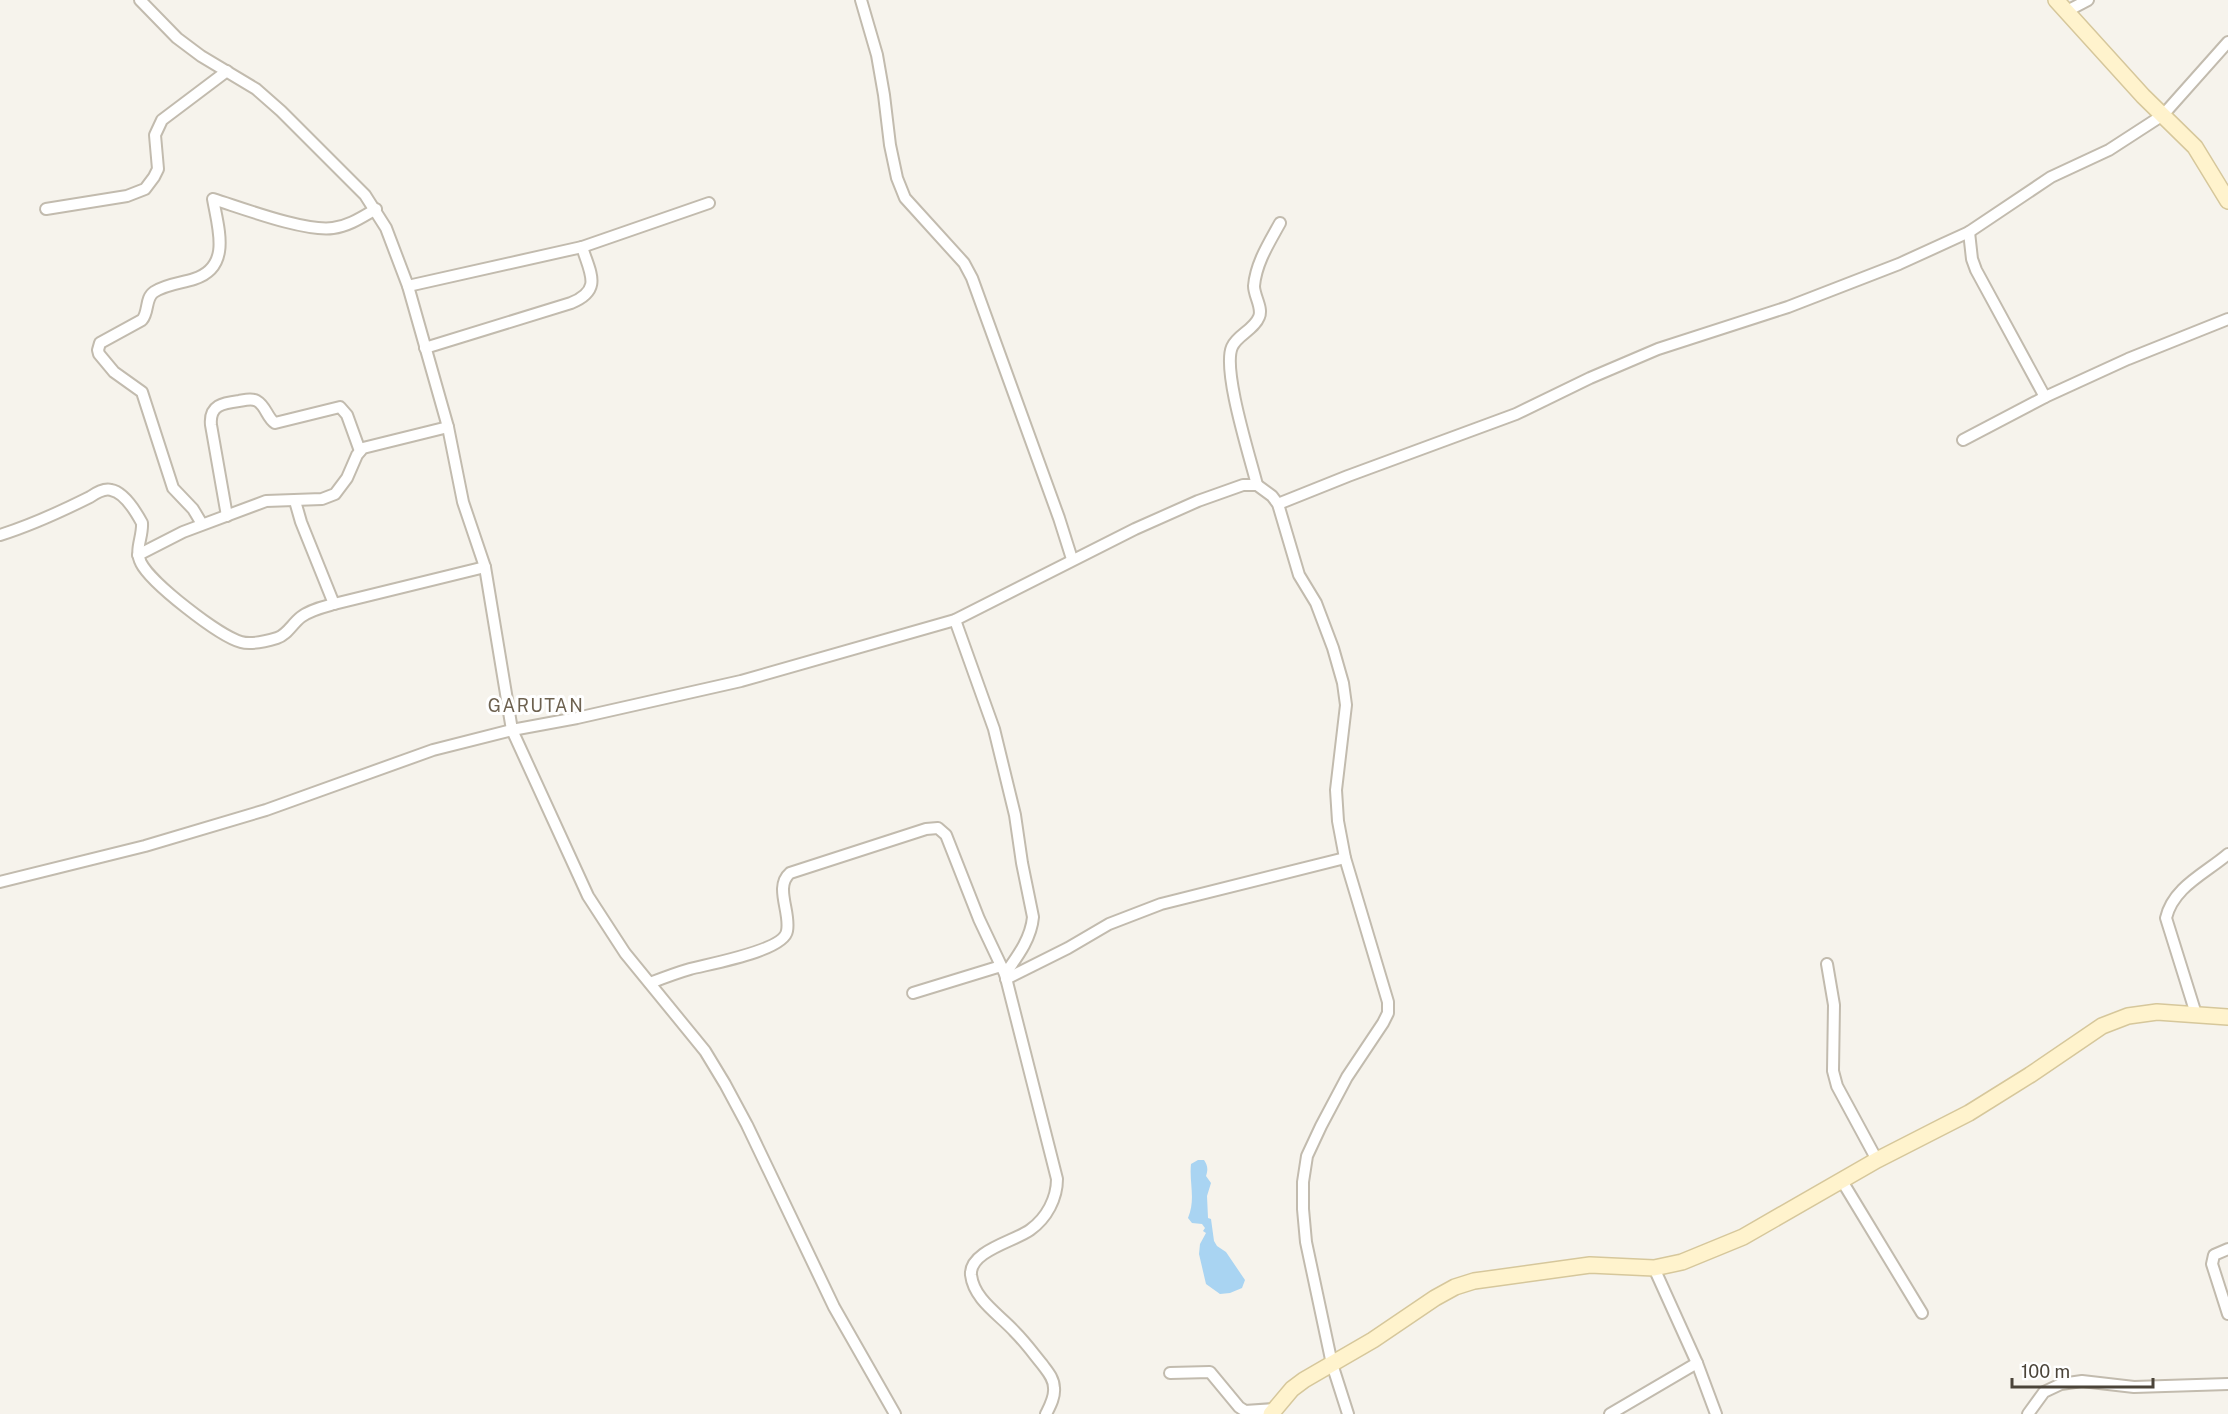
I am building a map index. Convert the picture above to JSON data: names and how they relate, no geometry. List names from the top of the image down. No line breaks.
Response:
{"districts":["GARUTAN"],"scale_bar":"100 m"}
